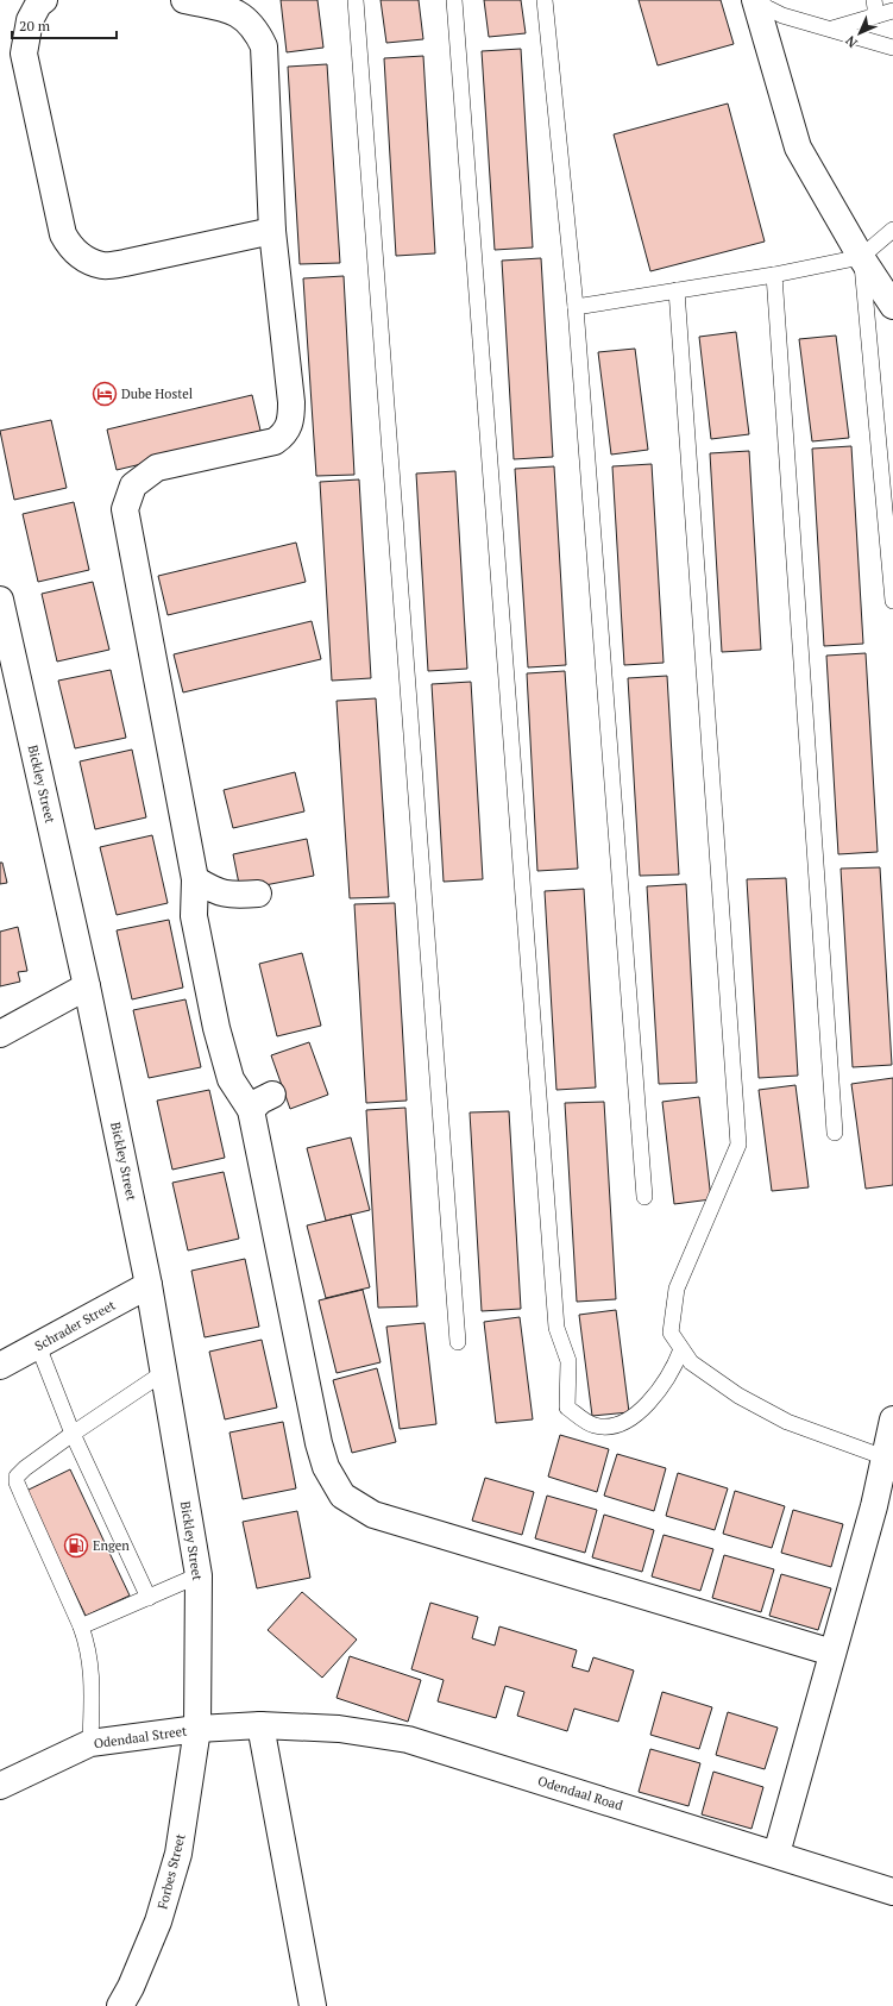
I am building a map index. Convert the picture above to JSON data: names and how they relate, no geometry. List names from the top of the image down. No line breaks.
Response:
{"streets":{"street":["Bickley Street","Schrader Street","Odendaal Street","Odendaal Road","Forbes Street"]},"crossings":[["Bickley Street","Schrader Street"],["Bickley Street","Odendaal Street"],["Bickley Street","Forbes Street"],["Odendaal Street","Odendaal Road"],["Odendaal Street","Forbes Street"]],"places":{"hotel":["Dube Hostel"],"fuel station":["Engen"]},"scale_bar":"20 m","north":"bottom left"}
